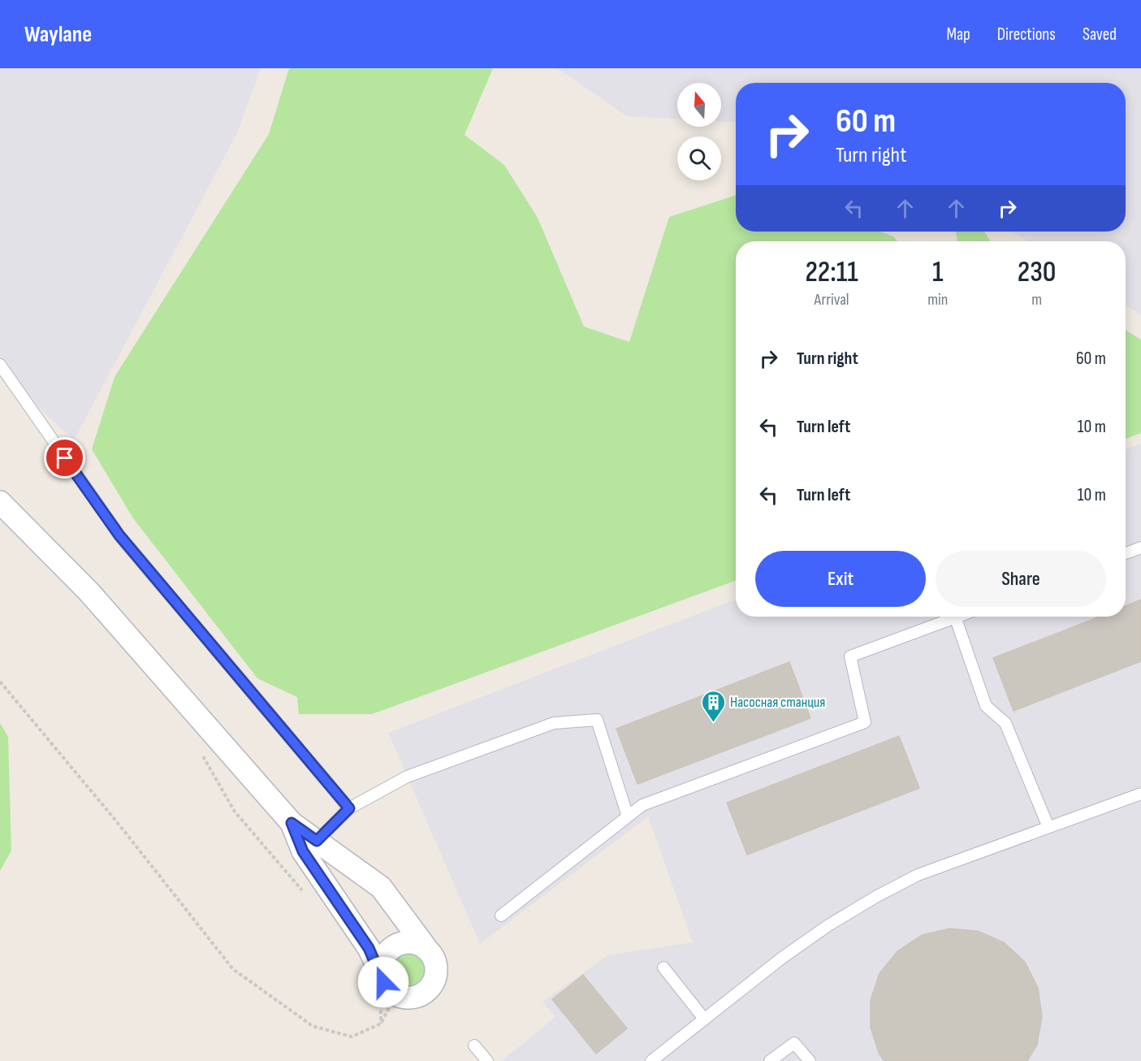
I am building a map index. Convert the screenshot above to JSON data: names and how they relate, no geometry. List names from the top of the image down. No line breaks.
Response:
{"places":{"building":["Насосная станция"]},"north":"top","page":{"header":"Waylane","nav":["Map","Directions","Saved"],"turn":["60 m","Turn right"],"eta":["22:11","Arrival","1","min","230","m"],"list":[{"name":"Turn right","value":"60 m"},{"name":"Turn left","value":"10 m"},{"name":"Turn left","value":"10 m"}],"buttons":["Exit","Share"]}}
